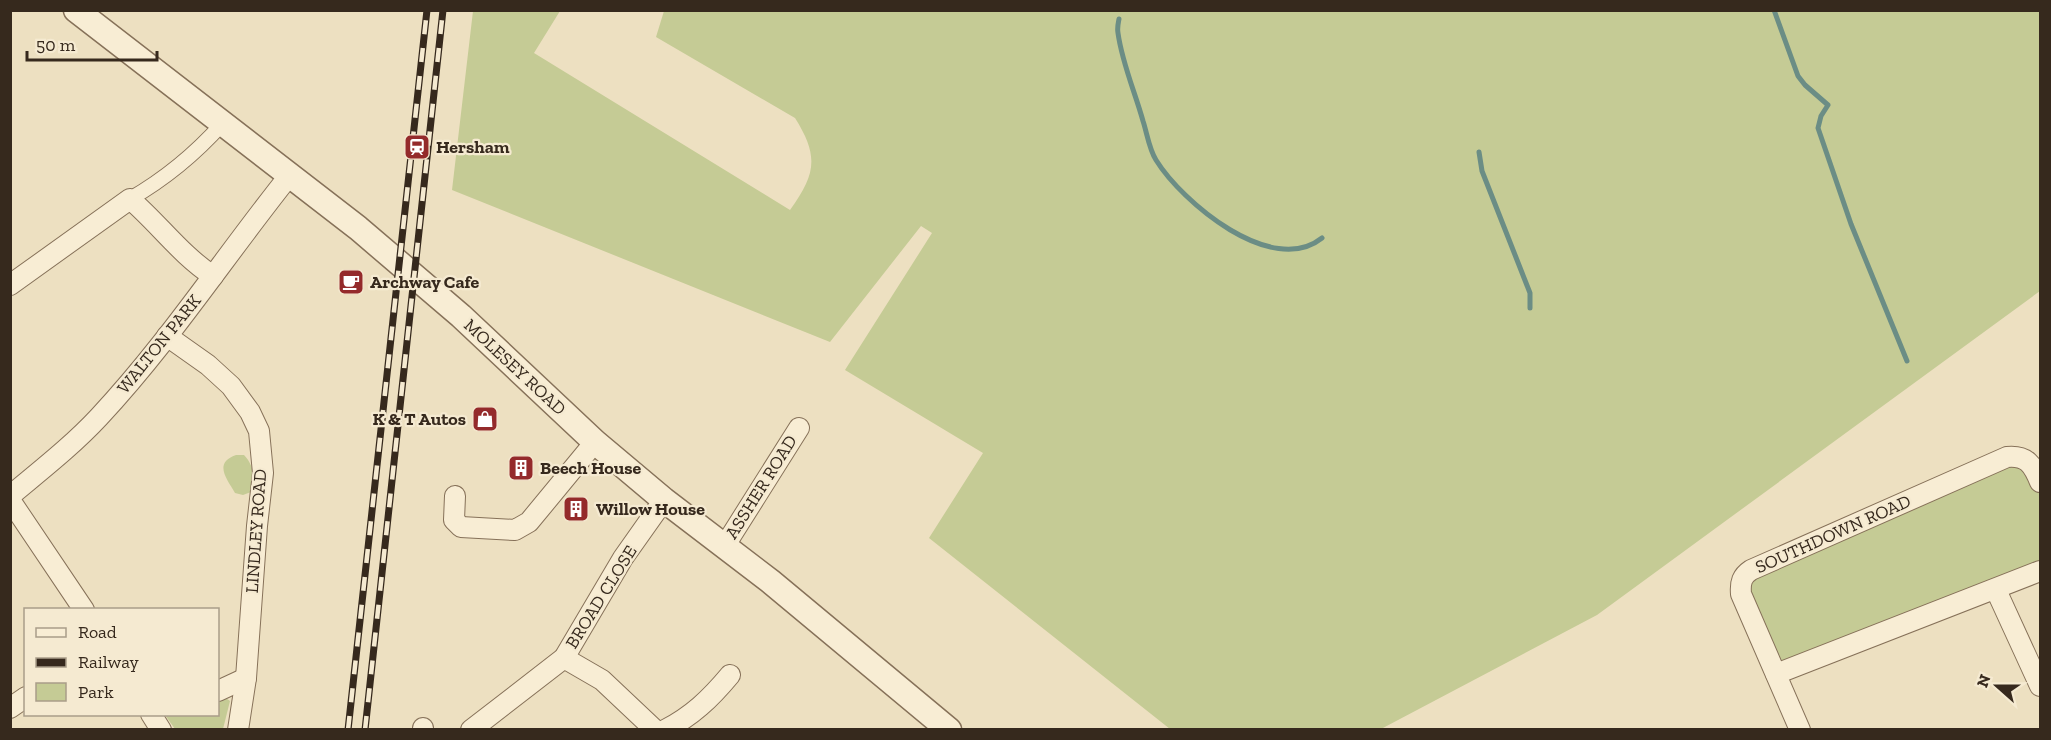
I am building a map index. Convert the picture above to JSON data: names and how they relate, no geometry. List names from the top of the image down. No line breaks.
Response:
{"streets":{"street":["WALTON PARK","MOLESEY ROAD","ASSHER ROAD","LINDLEY ROAD","SOUTHDOWN ROAD","BROAD CLOSE"]},"crossings":[["WALTON PARK","MOLESEY ROAD"],["WALTON PARK","LINDLEY ROAD"],["MOLESEY ROAD","ASSHER ROAD"],["MOLESEY ROAD","BROAD CLOSE"]],"places":{"station":["Hersham"],"cafe":["Archway Cafe"],"shop":["K & T Autos"],"building":["Beech House","Willow House"]},"legend":["Road","Railway","Park"],"scale_bar":"50 m","north":"left"}
